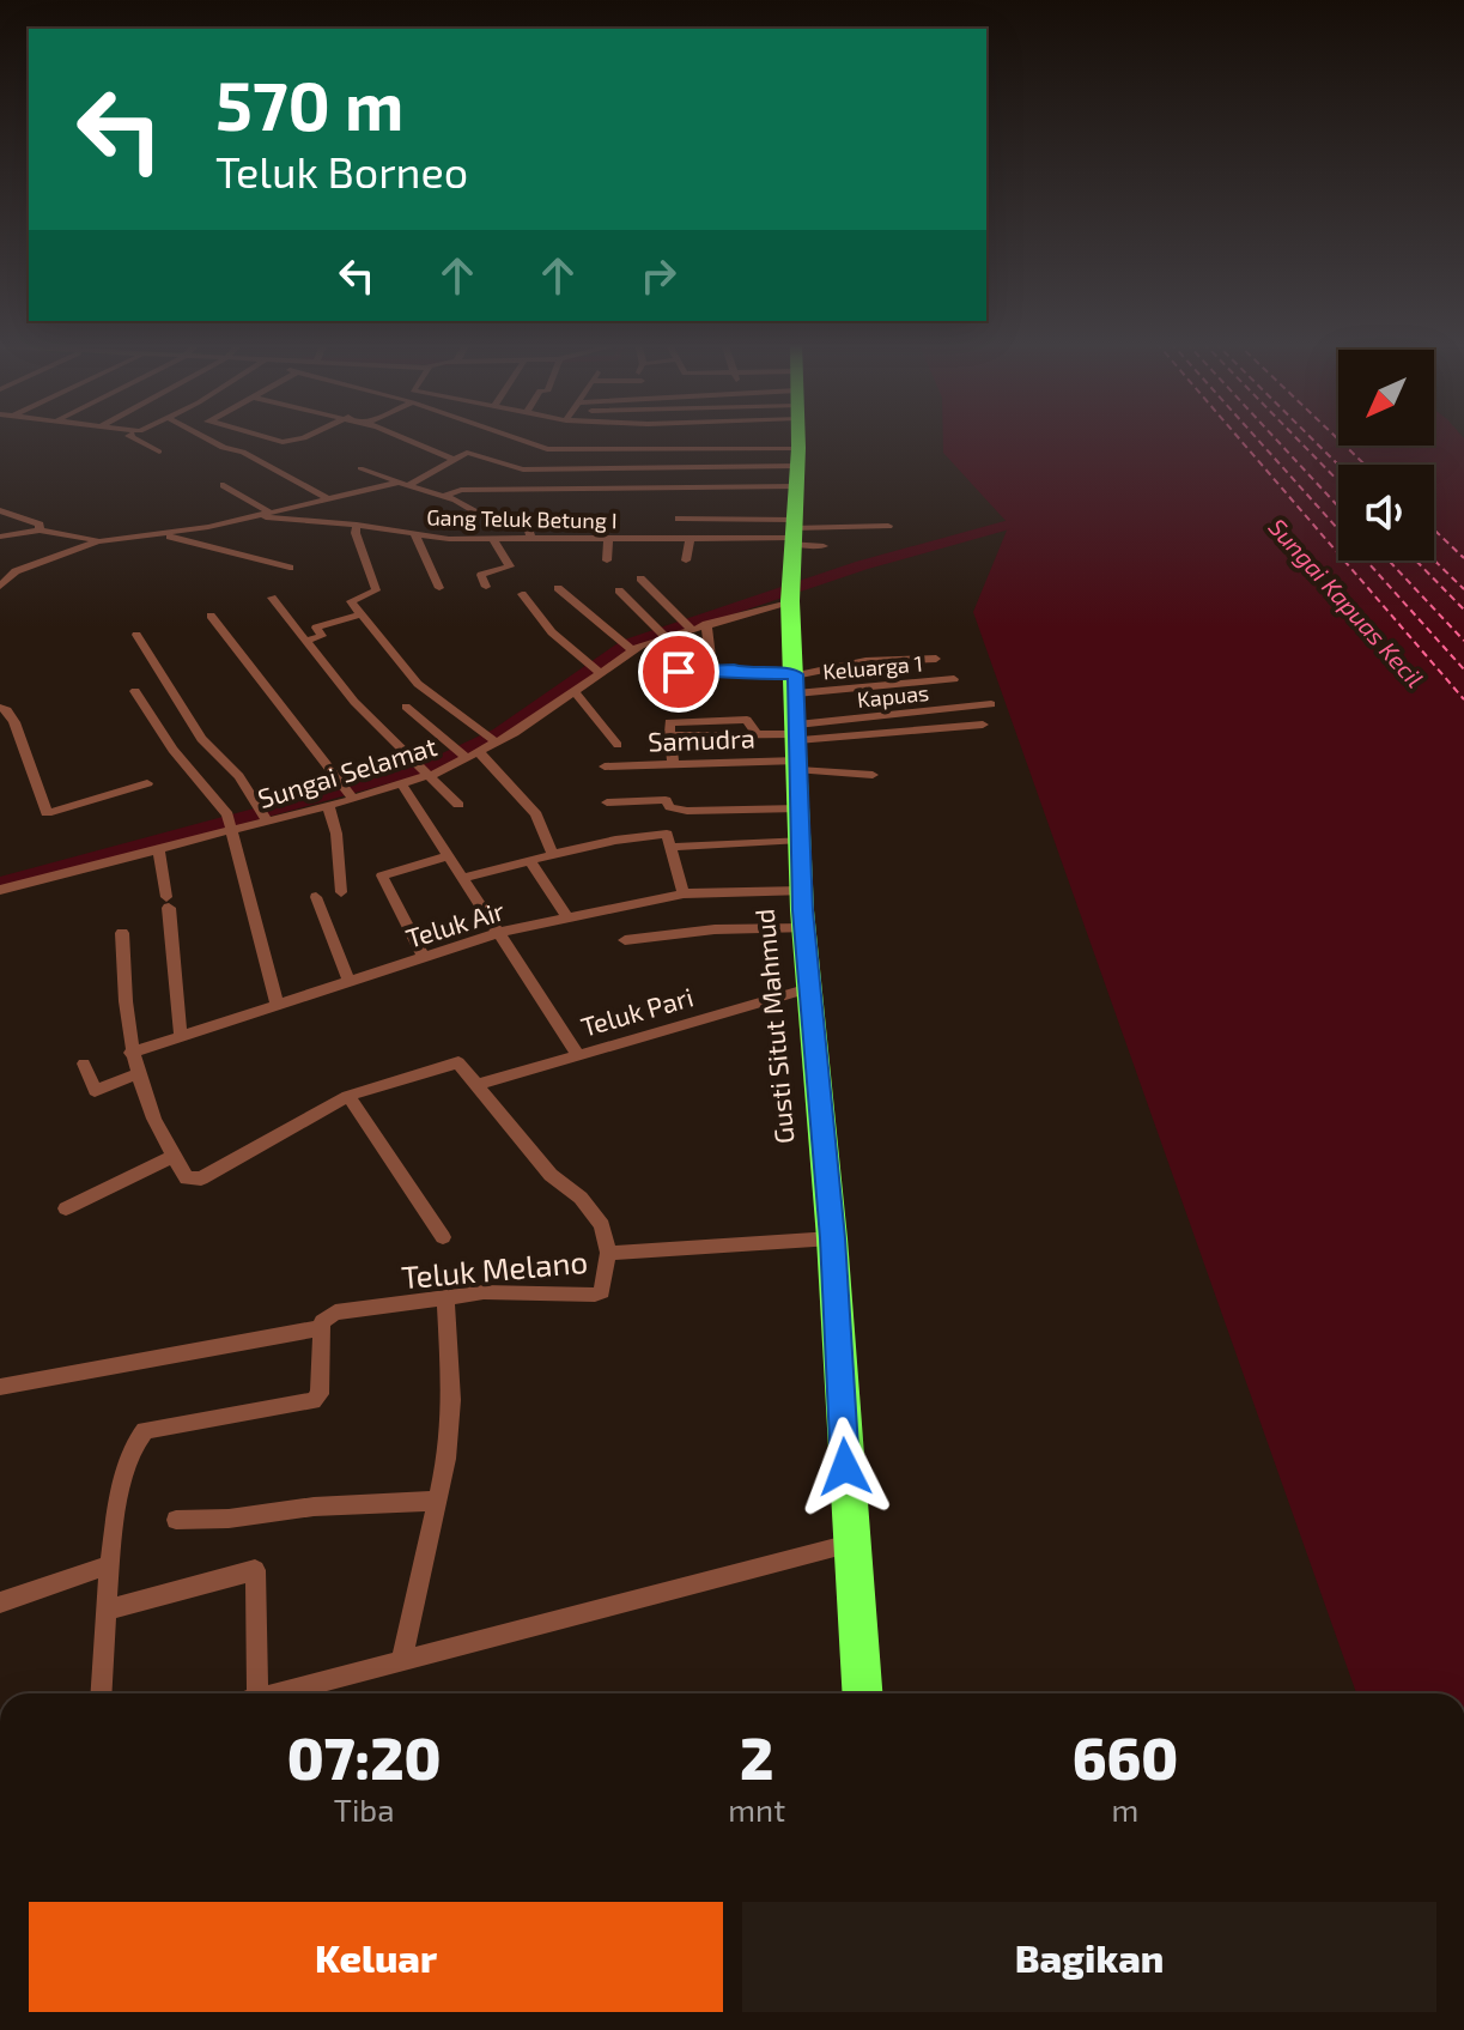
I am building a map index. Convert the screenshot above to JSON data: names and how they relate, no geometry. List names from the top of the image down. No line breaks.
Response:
{"streets":{"highway":["Gusti Situt Mahmud"],"street":["Gang Teluk Betung I","Keluarga 1","Kapuas","Samudra","Sungai Selamat","Teluk Air","Teluk Pari","Teluk Melano"]},"crossings":[["Gang Teluk Betung I","Gusti Situt Mahmud"],["Keluarga 1","Gusti Situt Mahmud"],["Kapuas","Samudra"],["Kapuas","Gusti Situt Mahmud"],["Samudra","Gusti Situt Mahmud"],["Sungai Selamat","Gusti Situt Mahmud"],["Teluk Air","Gusti Situt Mahmud"],["Teluk Pari","Gusti Situt Mahmud"],["Gusti Situt Mahmud","Teluk Melano"]],"water":["Sungai Kapuas Kecil"],"north":"bottom left","page":{"turn":["570 m","Teluk Borneo"],"eta":["07:20","Tiba","2","mnt","660","m"],"buttons":["Keluar","Bagikan"]}}
